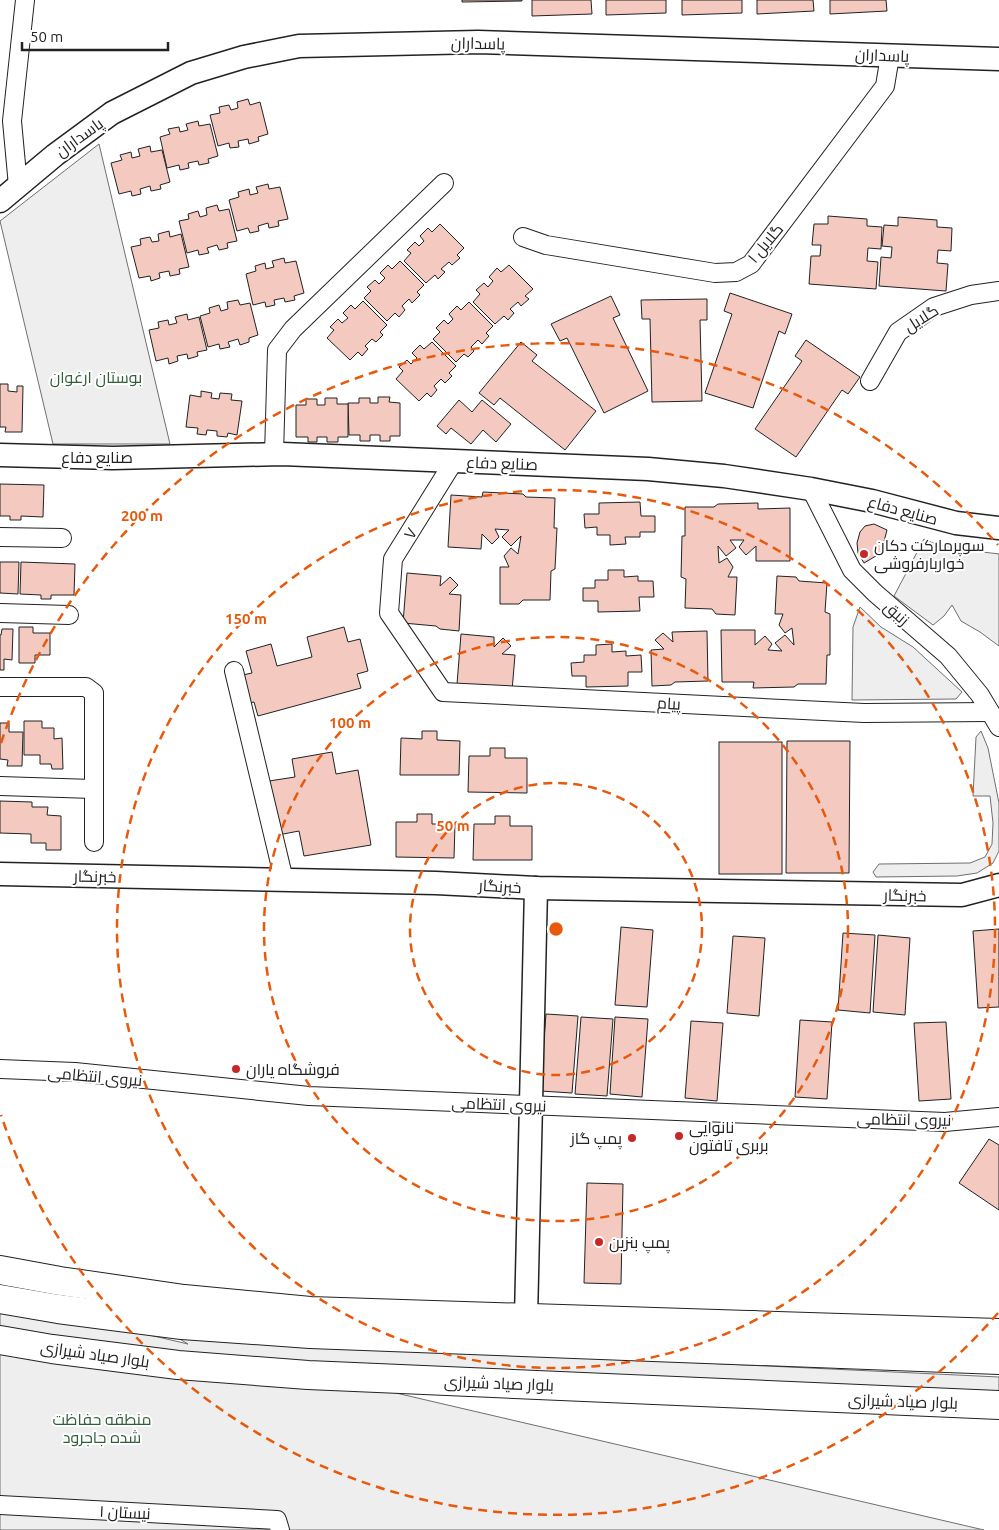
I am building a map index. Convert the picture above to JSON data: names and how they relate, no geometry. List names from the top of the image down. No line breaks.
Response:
{"streets":{"main road":["بلوار صیاد شیرازی"],"street":["پاسداران","گلایل ۱","گلایل","صنایع دفاع","۷","زنبق","پیام","خبرنگار","نیروی انتظامی","نیستان ۱"]},"crossings":[["پاسداران","گلایل ۱"],["صنایع دفاع","۷"],["صنایع دفاع","زنبق"],["۷","پیام"],["زنبق","پیام"]],"parks":["بوستان ارغوان","منطقه حفاظت شده جاجرود"],"places":["سوپرمارکت دکان خواربارفروشی","فروشگاه یاران","نانوایی بربری تافتون","پمپ گاز","پمپ بنزین"],"scale_bar":"50 m","rings":["200 m","150 m","100 m","50 m"]}
